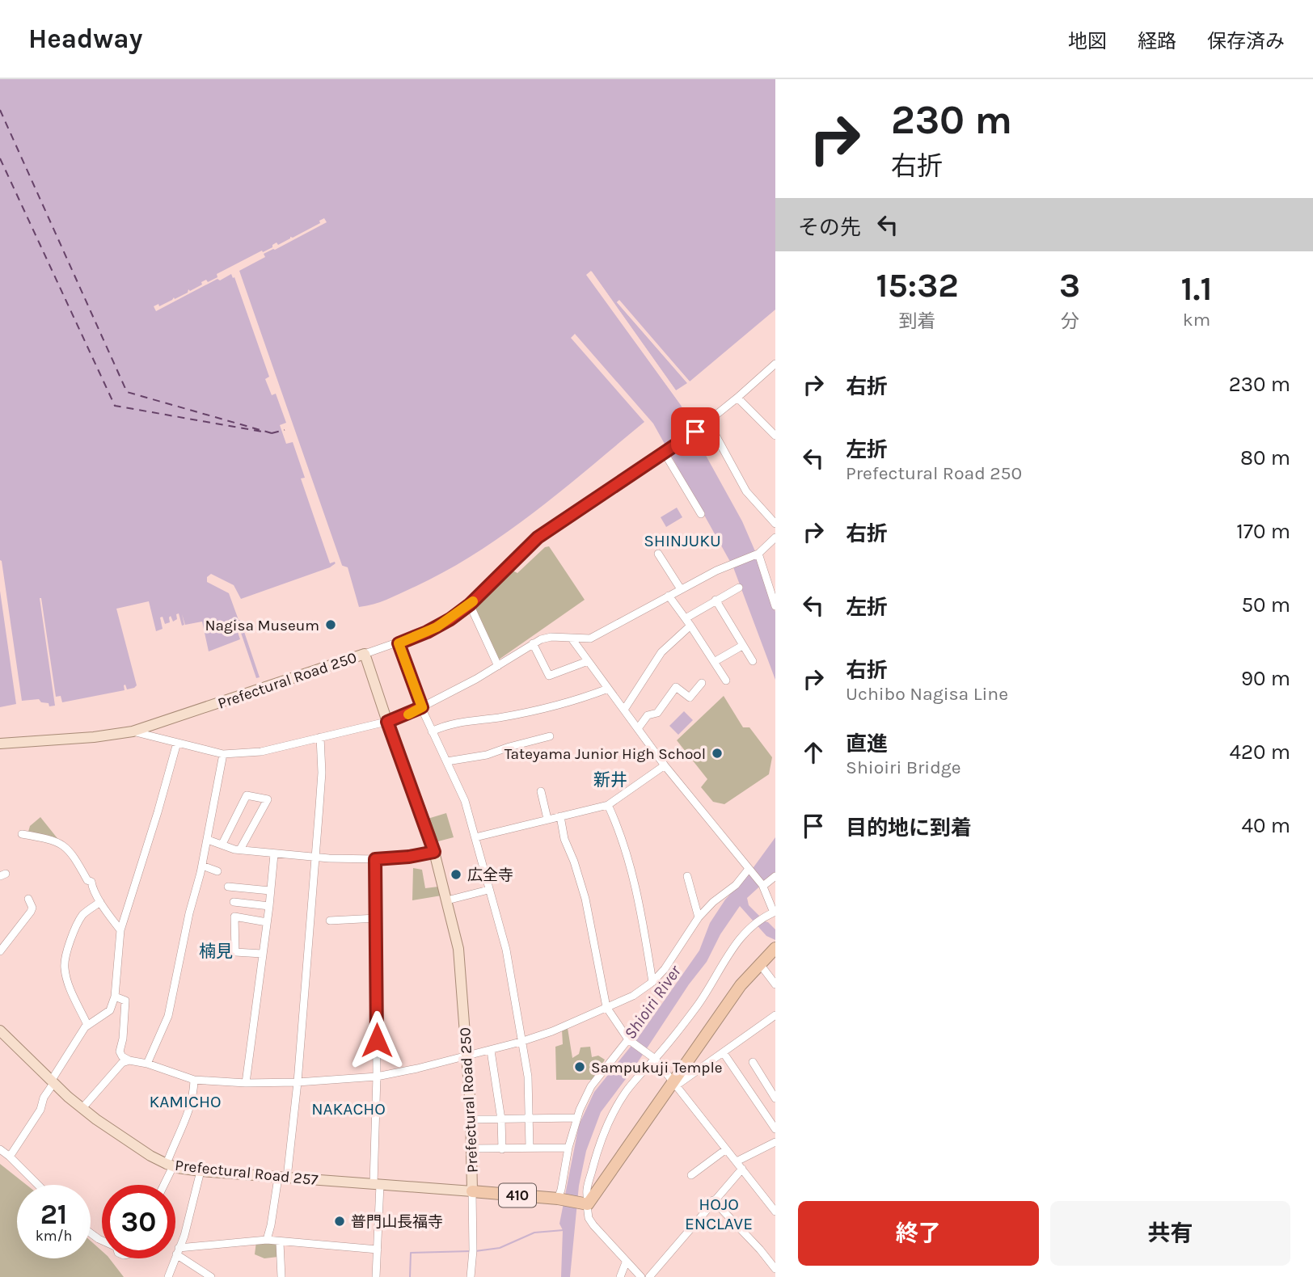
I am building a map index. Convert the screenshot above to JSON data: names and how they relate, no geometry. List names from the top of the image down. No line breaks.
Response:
{"streets":{"highway":["410"],"main road":["Prefectural Road 250","Prefectural Road 257"]},"crossings":[["Prefectural Road 250","Prefectural Road 257"],["Prefectural Road 250","410"],["Prefectural Road 257","410"]],"districts":["SHINJUKU","新井","楠見","KAMICHO","NAKACHO","HOJO ENCLAVE"],"water":["Shioiri River"],"places":["Nagisa Museum","Tateyama Junior High School","広全寺","Sampukuji Temple","普門山長福寺"],"page":{"header":"Headway","nav":["地図","経路","保存済み"],"turn":["230 m","右折"],"then":"その先","eta":["15:32","到着","3","分","1.1","km"],"list":[{"name":"右折","value":"230 m"},{"name":"左折","note":"Prefectural Road 250","value":"80 m"},{"name":"右折","value":"170 m"},{"name":"左折","value":"50 m"},{"name":"右折","note":"Uchibo Nagisa Line","value":"90 m"},{"name":"直進","note":"Shioiri Bridge","value":"420 m"},{"name":"目的地に到着","value":"40 m"}],"speed":"21 km/h","limit":"30","buttons":["終了","共有"]}}
